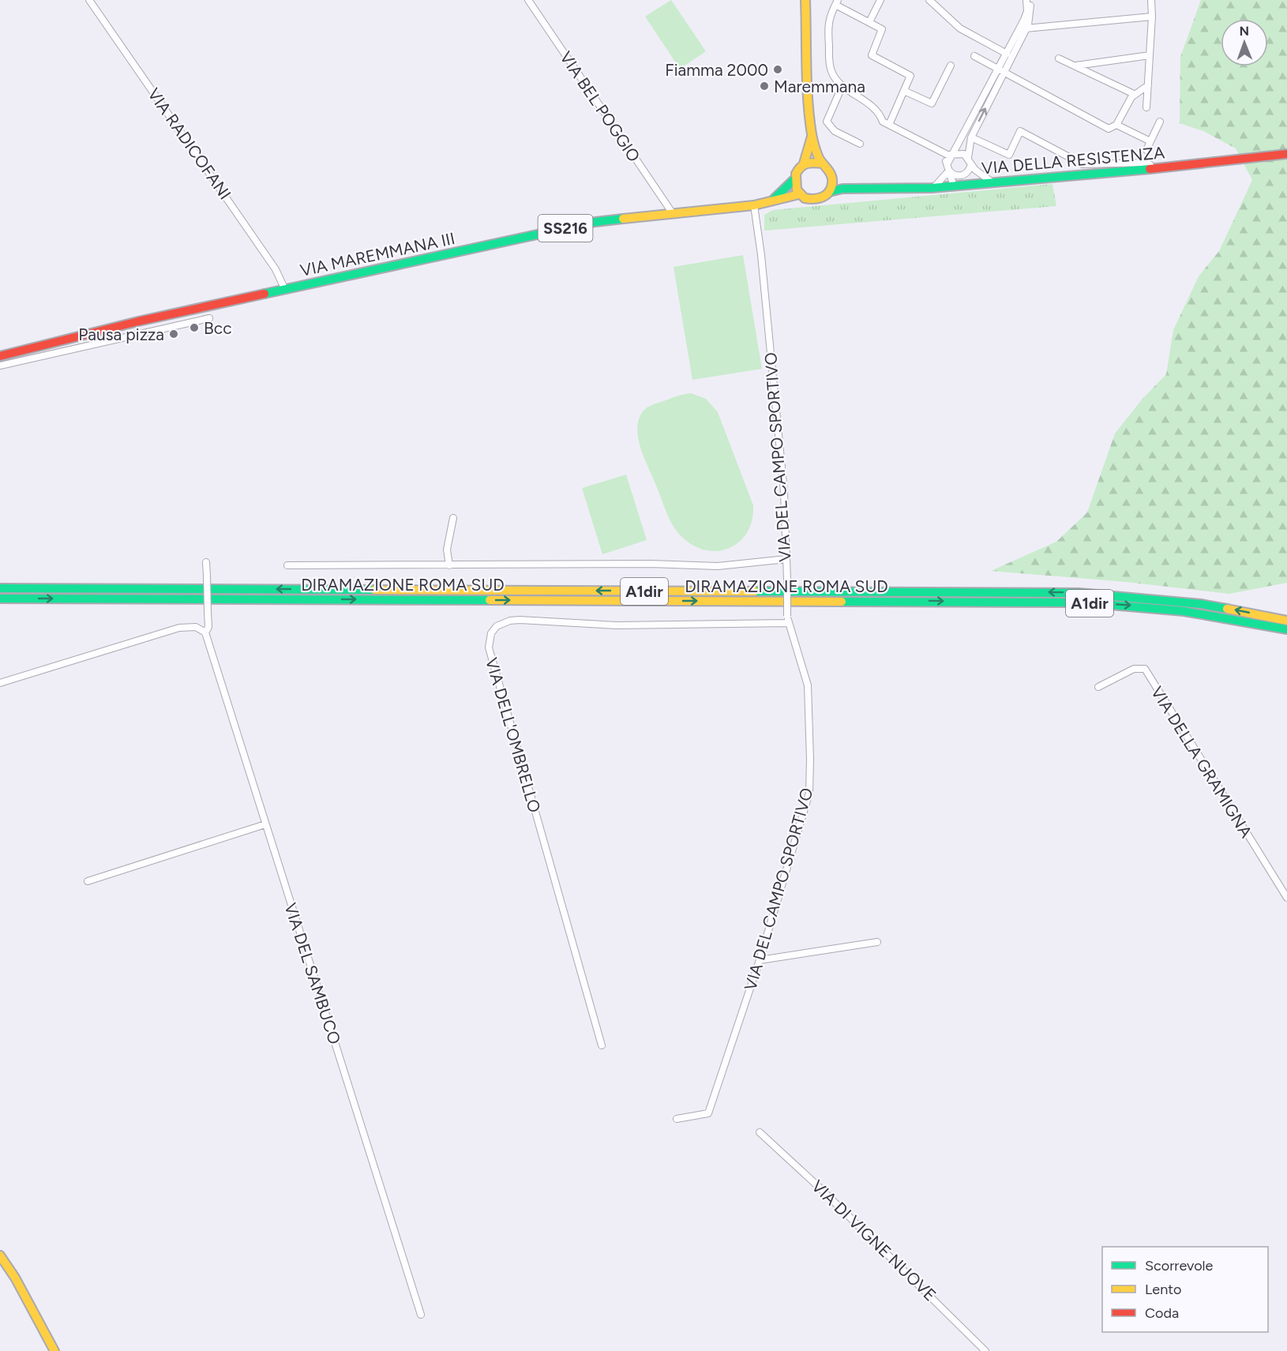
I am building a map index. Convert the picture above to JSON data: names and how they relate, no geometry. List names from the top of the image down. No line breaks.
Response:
{"streets":{"main road":["VIA DELLA RESISTENZA","SS216","VIA MAREMMANA III","DIRAMAZIONE ROMA SUD","A1dir"],"street":["VIA BEL POGGIO","VIA RADICOFANI","VIA DEL CAMPO SPORTIVO","VIA DELL'OMBRELLO","VIA DELLA GRAMIGNA","VIA DEL SAMBUCO","VIA DI VIGNE NUOVE"]},"crossings":[["VIA BEL POGGIO","VIA MAREMMANA III"],["VIA RADICOFANI","VIA MAREMMANA III"],["VIA DELLA RESISTENZA","VIA MAREMMANA III"],["VIA MAREMMANA III","VIA DEL CAMPO SPORTIVO"],["VIA DEL CAMPO SPORTIVO","VIA DELL'OMBRELLO"]],"places":["Fiamma 2000","Maremmana","Bcc","Pausa pizza"],"legend":["Scorrevole","Lento","Coda"],"north":"top"}
